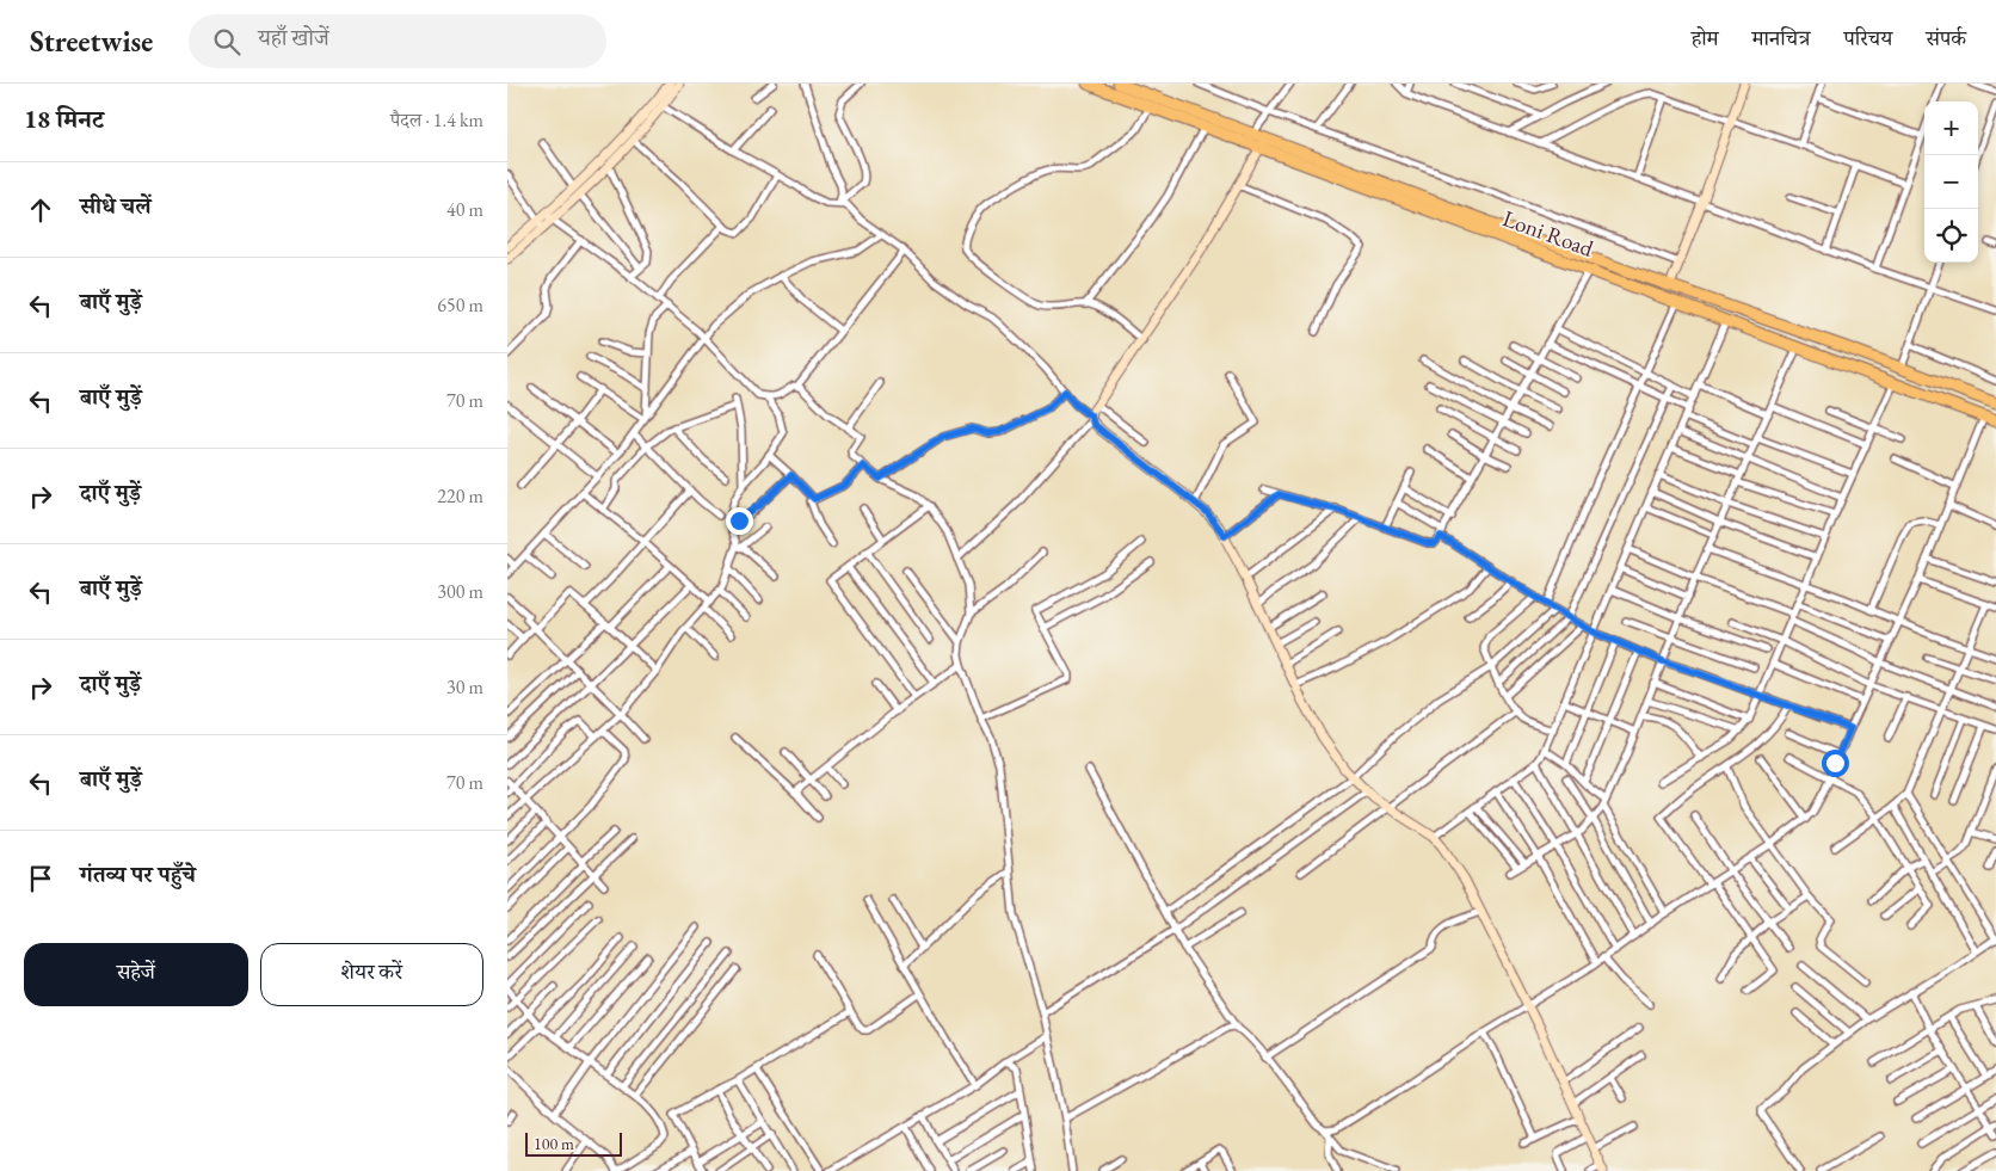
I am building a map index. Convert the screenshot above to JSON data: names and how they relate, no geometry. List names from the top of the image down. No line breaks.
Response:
{"streets":{"highway":["Loni Road"]},"scale_bar":"100 m","page":{"header":"Streetwise","search":"यहाँ खोजें","nav":["होम","मानचित्र","परिचय","संपर्क"],"heading":["18 मिनट","पैदल · 1.4 km"],"map_buttons":["+","−"],"list":[["सीधे चलें","40 m"],["बाएँ मुड़ें","650 m"],["बाएँ मुड़ें","70 m"],["दाएँ मुड़ें","220 m"],["बाएँ मुड़ें","300 m"],["दाएँ मुड़ें","30 m"],["बाएँ मुड़ें","70 m"],"गंतव्य पर पहुँचे"],"buttons":["सहेजें","शेयर करें"],"scale":"100 m"}}
